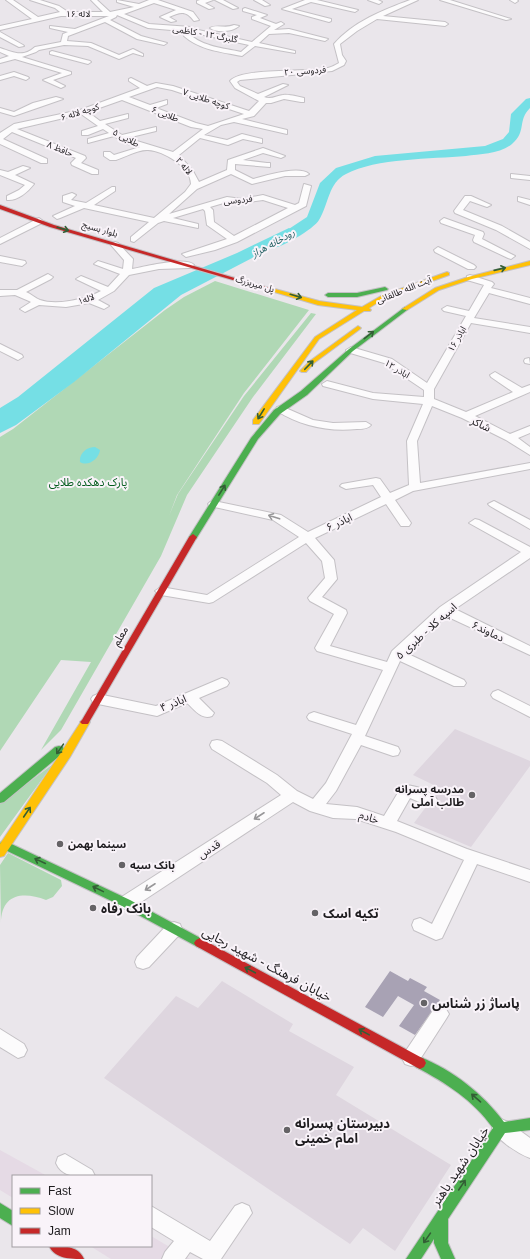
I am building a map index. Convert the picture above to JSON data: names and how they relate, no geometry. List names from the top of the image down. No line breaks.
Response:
{"streets":{"main road":["بلوار بسیج","پل میربزرگ","آیت الله طالقانی","معلم","خیابان فرهنگ - شهید رجایی","خیابان شهید باهنر"],"street":["لاله ۱۶","گلبرگ ۱۲ - کاظمی","فردوسی ۲۰","کوچه طلایی ۷","کوچه لاله ۶","طلایی ۶","طلایی ۵","حافظ ۸","لاله ۲","فردوسی","لاله۱","اباذر ۱۶","اباذر ۱۲","شاکر","اباذر ۶","اسپه کلا - طبری ۵","دماوند۶","اباذر ۴","خادم","قدس"]},"crossings":[["کوچه طلایی ۷","کوچه لاله ۶"],["کوچه طلایی ۷","لاله ۲"],["کوچه لاله ۶","طلایی ۶"],["کوچه لاله ۶","طلایی ۵"],["کوچه لاله ۶","حافظ ۸"],["طلایی ۶","لاله ۲"],["طلایی ۵","لاله ۲"],["بلوار بسیج","پل میربزرگ"],["پل میربزرگ","آیت الله طالقانی"],["آیت الله طالقانی","اباذر ۱۲"],["آیت الله طالقانی","معلم"],["اباذر ۱۶","اباذر ۱۲"],["اباذر ۶","معلم"],["اسپه کلا - طبری ۵","دماوند۶"],["اسپه کلا - طبری ۵","خادم"],["معلم","اباذر ۴"],["معلم","خیابان فرهنگ - شهید رجایی"],["خادم","قدس"],["قدس","خیابان فرهنگ - شهید رجایی"],["خیابان فرهنگ - شهید رجایی","خیابان شهید باهنر"]],"one_way":["بلوار بسیج","پل میربزرگ","قدس","خیابان فرهنگ - شهید رجایی"],"water":["رودخانه هراز"],"parks":["پارک دهکده طلایی"],"places":["مدرسه پسرانه طالب آملی","سینما بهمن","بانک سپه","بانک رفاه","تکیه اسک","پاساژ زر شناس","دبیرستان پسرانه امام خمینی"],"legend":["Fast","Slow","Jam"]}
